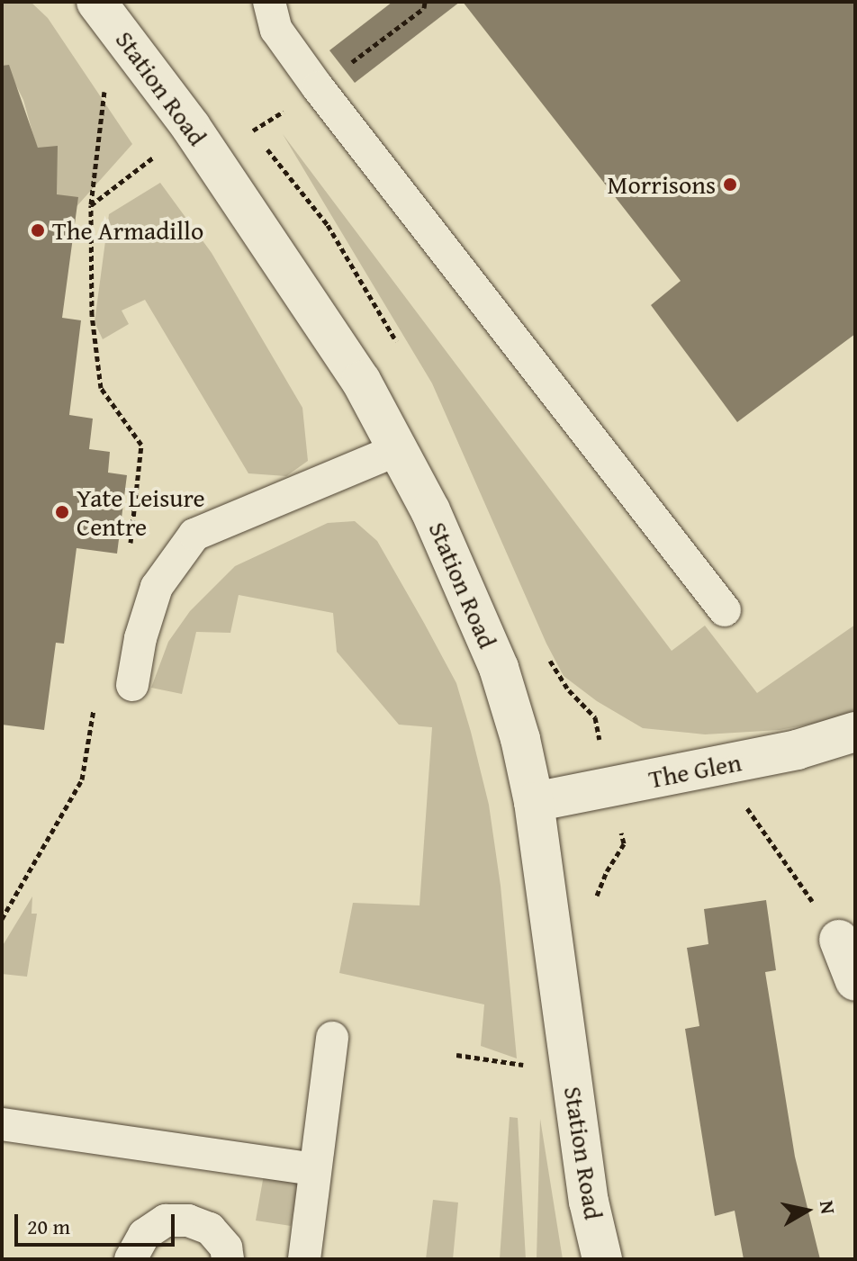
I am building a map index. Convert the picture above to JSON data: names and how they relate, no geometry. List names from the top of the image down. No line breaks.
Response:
{"streets":{"main road":["Station Road","The Glen"]},"crossings":[["Station Road","The Glen"]],"places":["Morrisons","The Armadillo","Yate Leisure Centre"],"scale_bar":"20 m","north":"right"}
